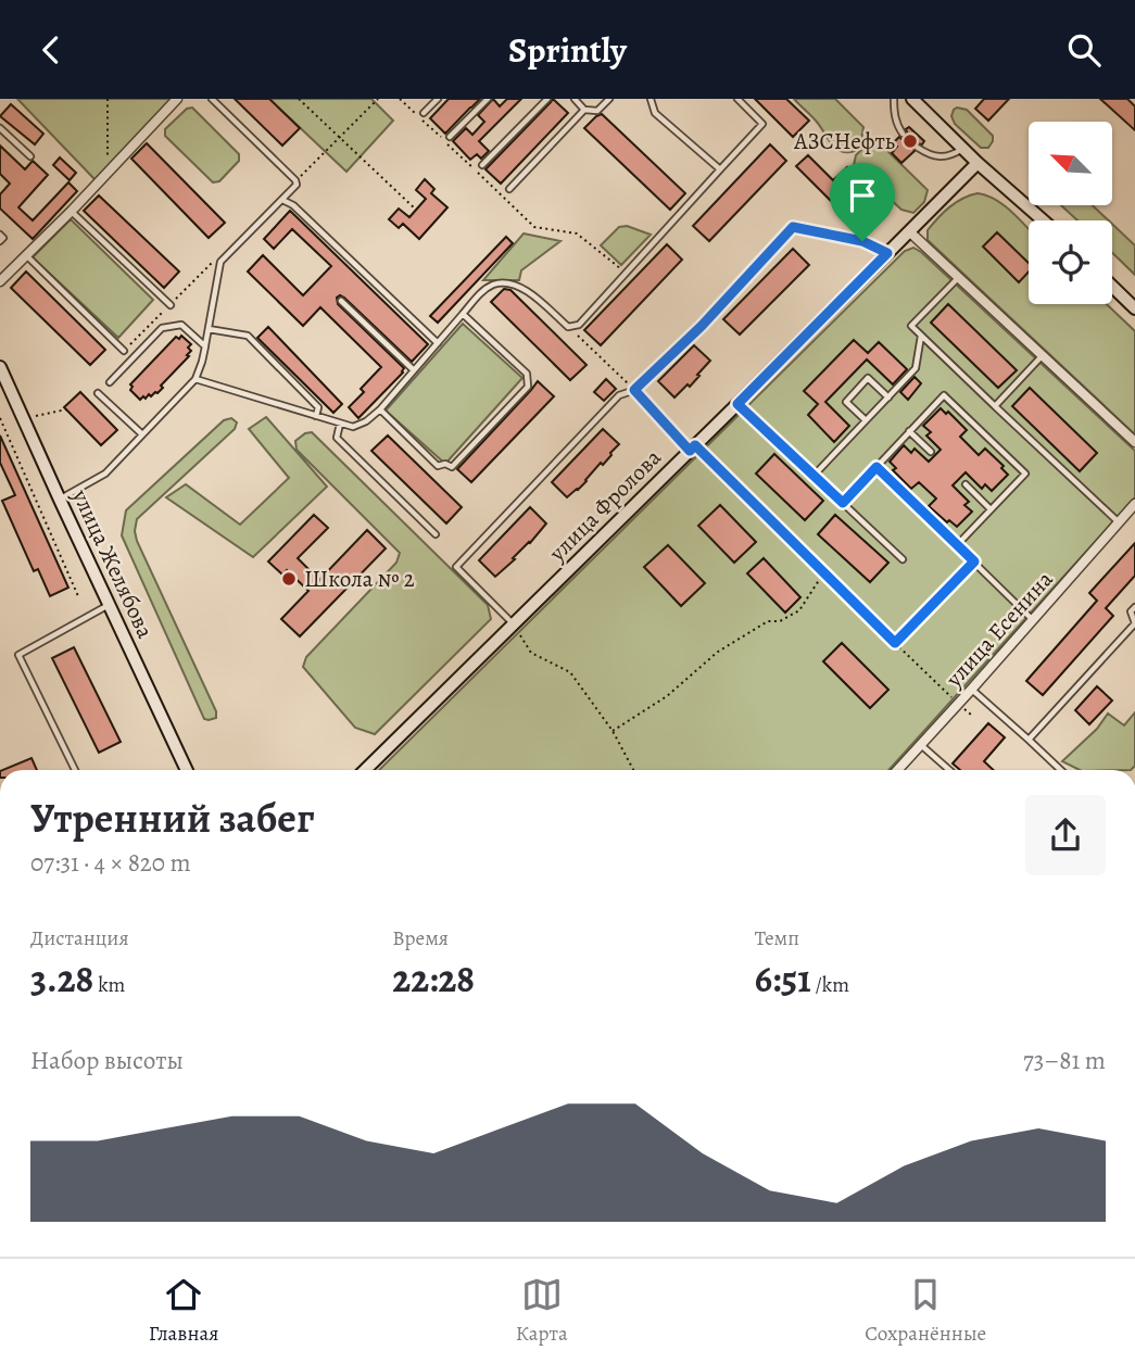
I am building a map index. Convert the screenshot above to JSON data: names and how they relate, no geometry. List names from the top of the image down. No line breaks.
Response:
{"streets":{"street":["улица Фролова","улица Желябова","улица Есенина"]},"places":["АЗСНефть","Школа № 2"],"north":"top left","page":{"header":"Sprintly","heading":["Утренний забег","07:31 · 4 × 820 m"],"stats":[["Дистанция","3.28 km"],["Время","22:28"],["Темп","6:51 /km"]],"chart":["Набор высоты","73–81 m"],"tabs":["Главная","Карта","Сохранённые"]}}
